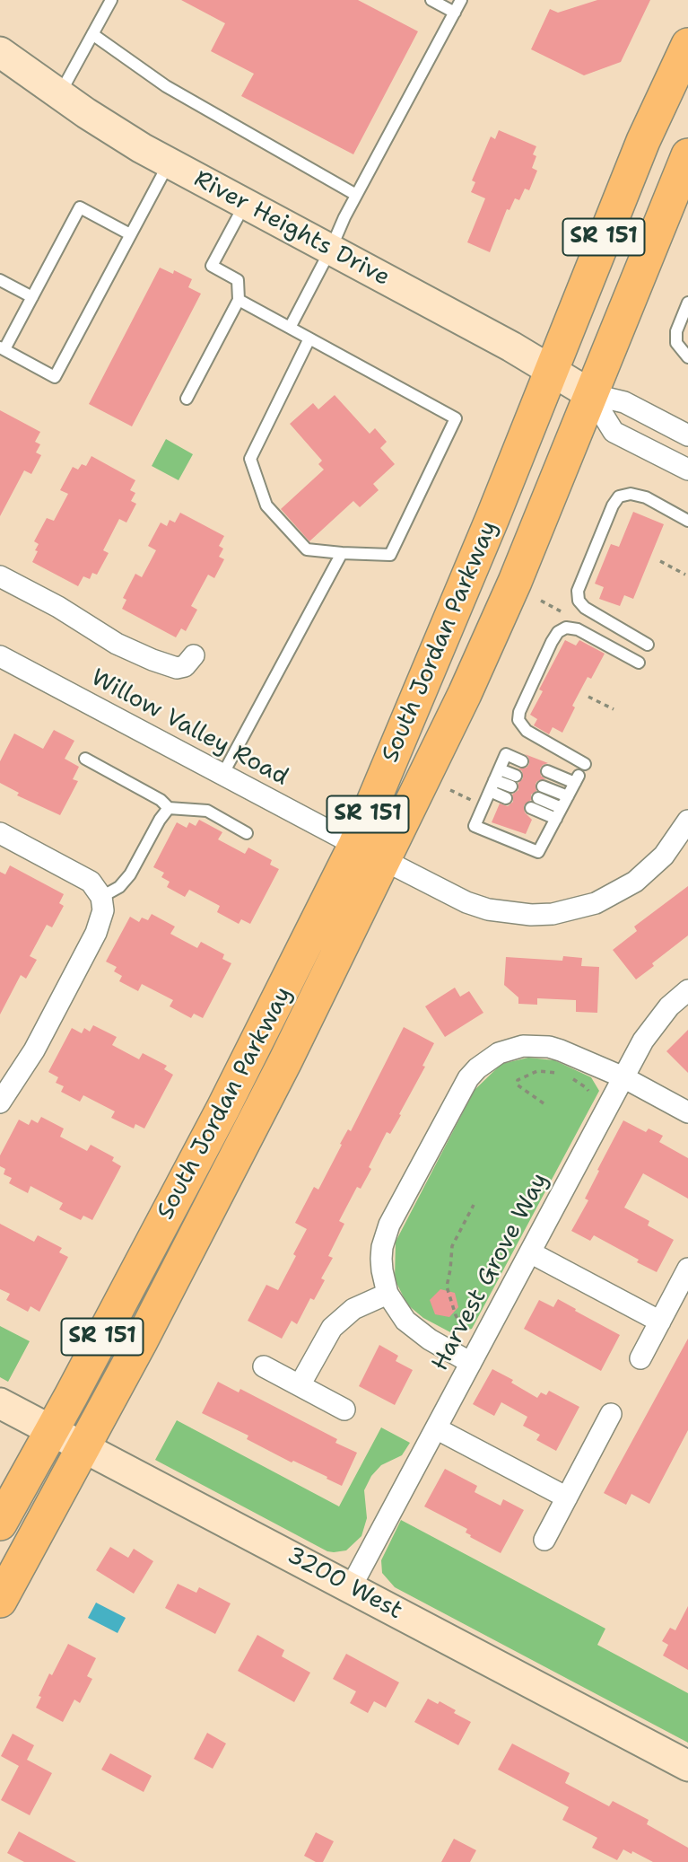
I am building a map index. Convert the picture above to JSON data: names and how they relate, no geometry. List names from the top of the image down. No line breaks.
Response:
{"streets":{"main road":["SR 151","South Jordan Parkway"],"street":["River Heights Drive","Willow Valley Road","Harvest Grove Way","3200 West"]},"crossings":[["River Heights Drive","South Jordan Parkway"],["South Jordan Parkway","Willow Valley Road"],["South Jordan Parkway","3200 West"],["Harvest Grove Way","3200 West"]]}
